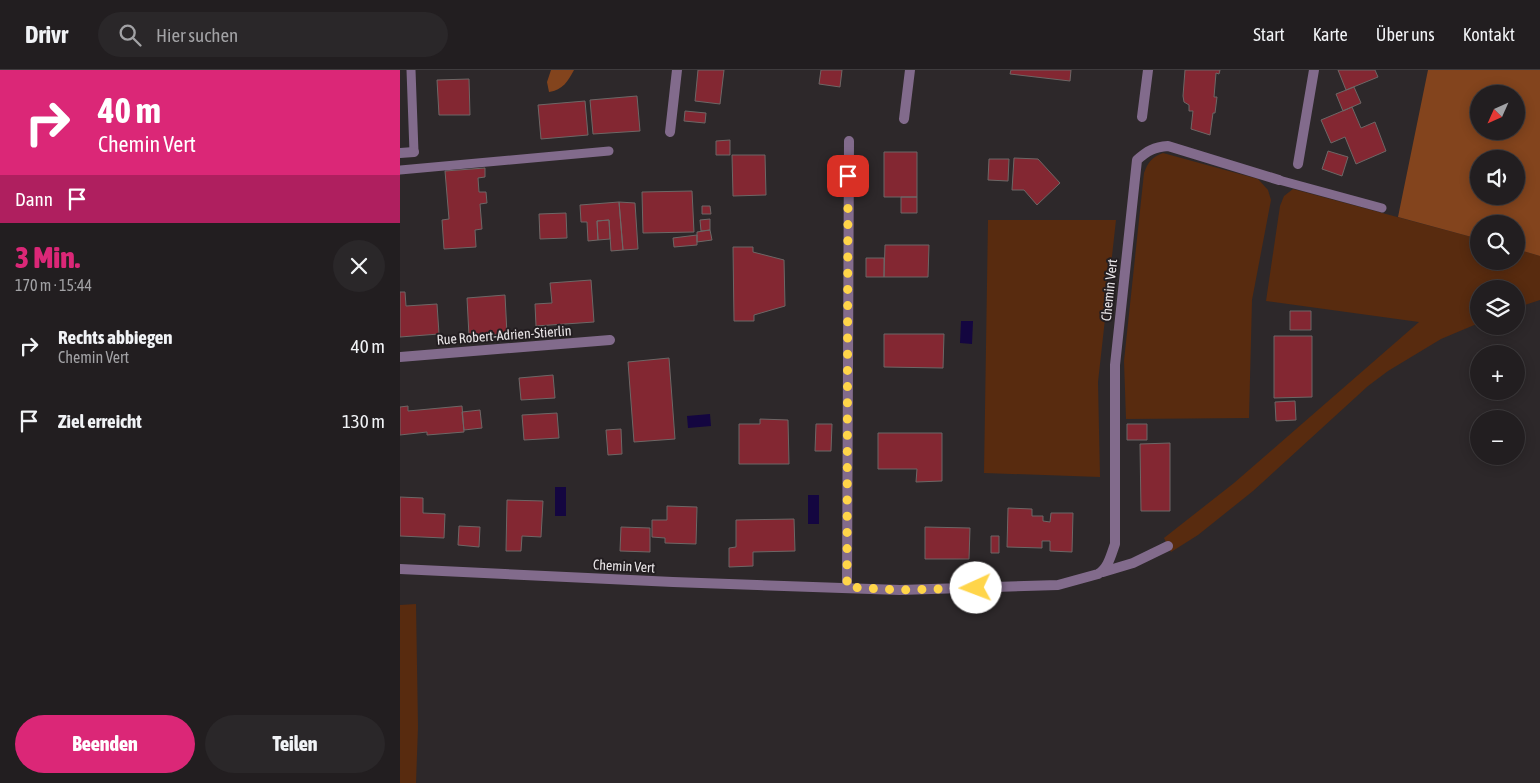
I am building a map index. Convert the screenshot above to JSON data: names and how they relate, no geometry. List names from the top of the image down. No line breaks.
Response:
{"streets":{"street":["Chemin Vert","Rue Robert-Adrien-Stierlin"]},"north":"bottom left","page":{"header":"Drivr","search":"Hier suchen","nav":["Start","Karte","Über uns","Kontakt"],"turn":["40 m","Chemin Vert"],"map_buttons":["+","−"],"then":"Dann","heading":["3 Min.","170 m · 15:44"],"list":[{"name":"Rechts abbiegen","note":"Chemin Vert","value":"40 m"},{"name":"Ziel erreicht","value":"130 m"}],"buttons":["Beenden","Teilen"]}}
